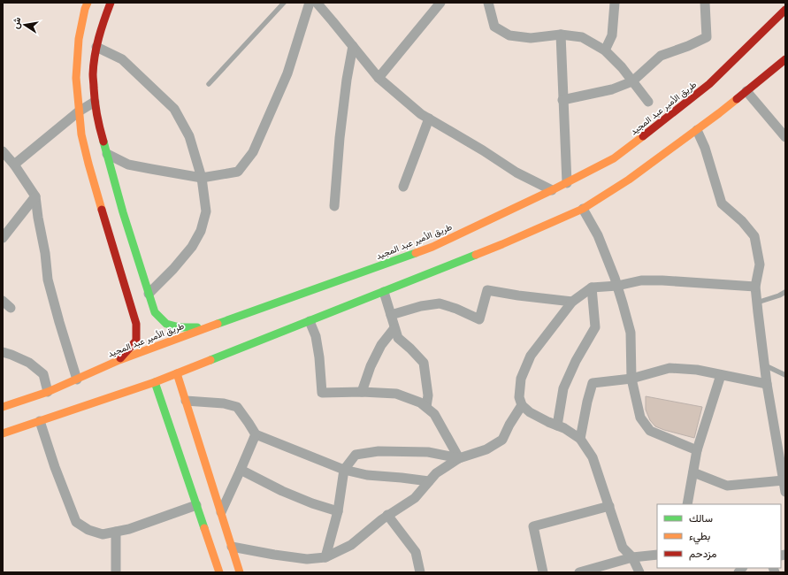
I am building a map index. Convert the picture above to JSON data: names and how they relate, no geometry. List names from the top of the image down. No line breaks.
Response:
{"streets":{"main road":["طريق الأمير عبد المجيد"]},"legend":["سالك","بطيء","مزدحم"],"north":"left"}
